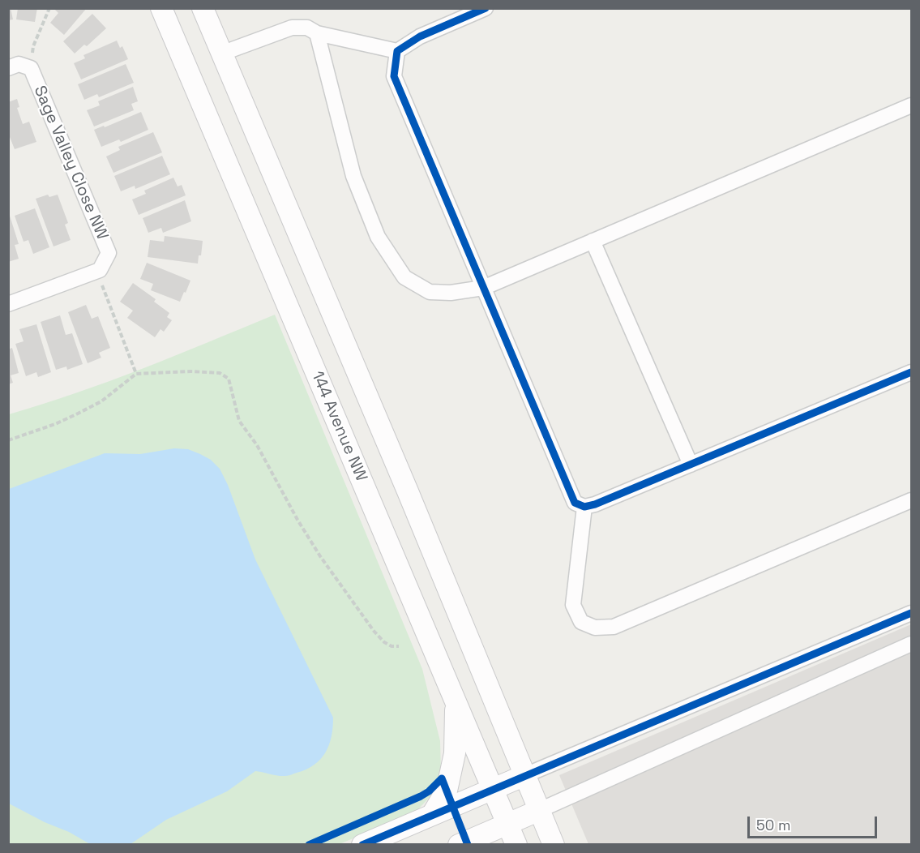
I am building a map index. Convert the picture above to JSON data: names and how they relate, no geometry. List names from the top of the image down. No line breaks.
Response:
{"streets":{"main road":["144 Avenue NW"],"street":["Sage Valley Close NW"]},"scale_bar":"50 m"}
